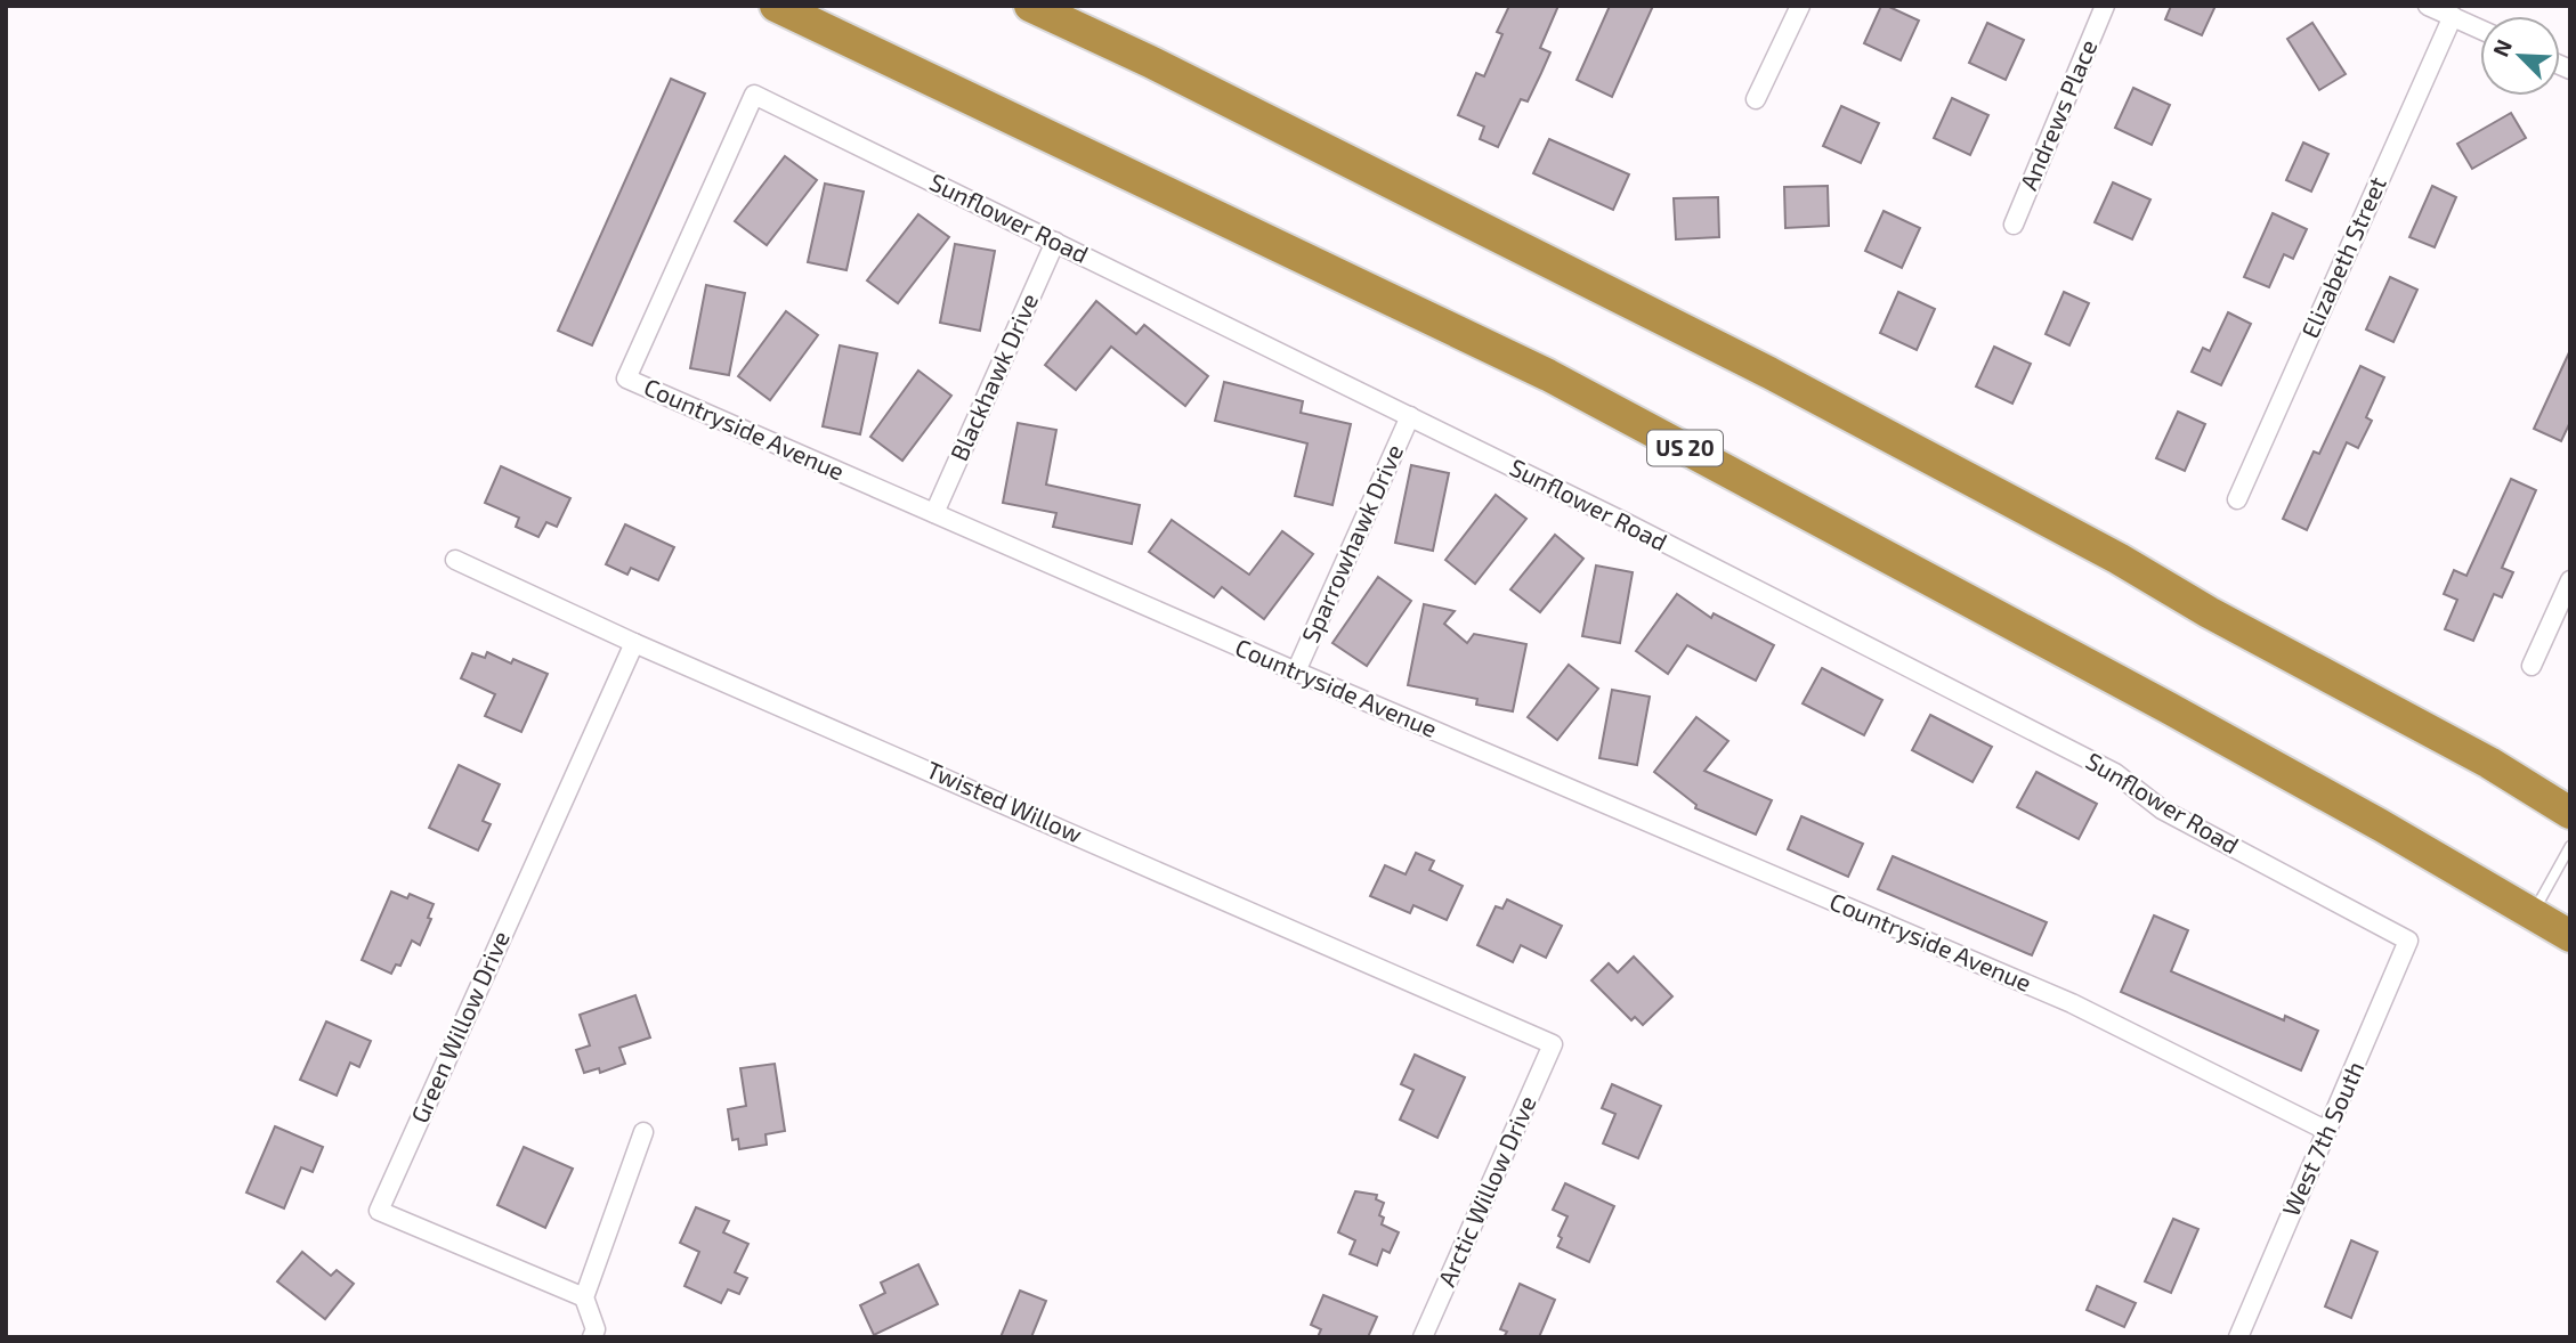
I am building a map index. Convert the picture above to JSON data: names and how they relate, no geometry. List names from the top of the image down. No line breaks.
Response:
{"streets":{"highway":["US 20"],"street":["Andrews Place","Sunflower Road","Elizabeth Street","Blackhawk Drive","Countryside Avenue","Sparrowhawk Drive","Twisted Willow","Green Willow Drive","West 7th South","Arctic Willow Drive"]},"crossings":[["Sunflower Road","Blackhawk Drive"],["Sunflower Road","Countryside Avenue"],["Sunflower Road","Sparrowhawk Drive"],["Sunflower Road","West 7th South"],["Blackhawk Drive","Countryside Avenue"],["Countryside Avenue","Sparrowhawk Drive"],["Countryside Avenue","West 7th South"],["Twisted Willow","Green Willow Drive"],["Twisted Willow","Arctic Willow Drive"]],"north":"top left"}
